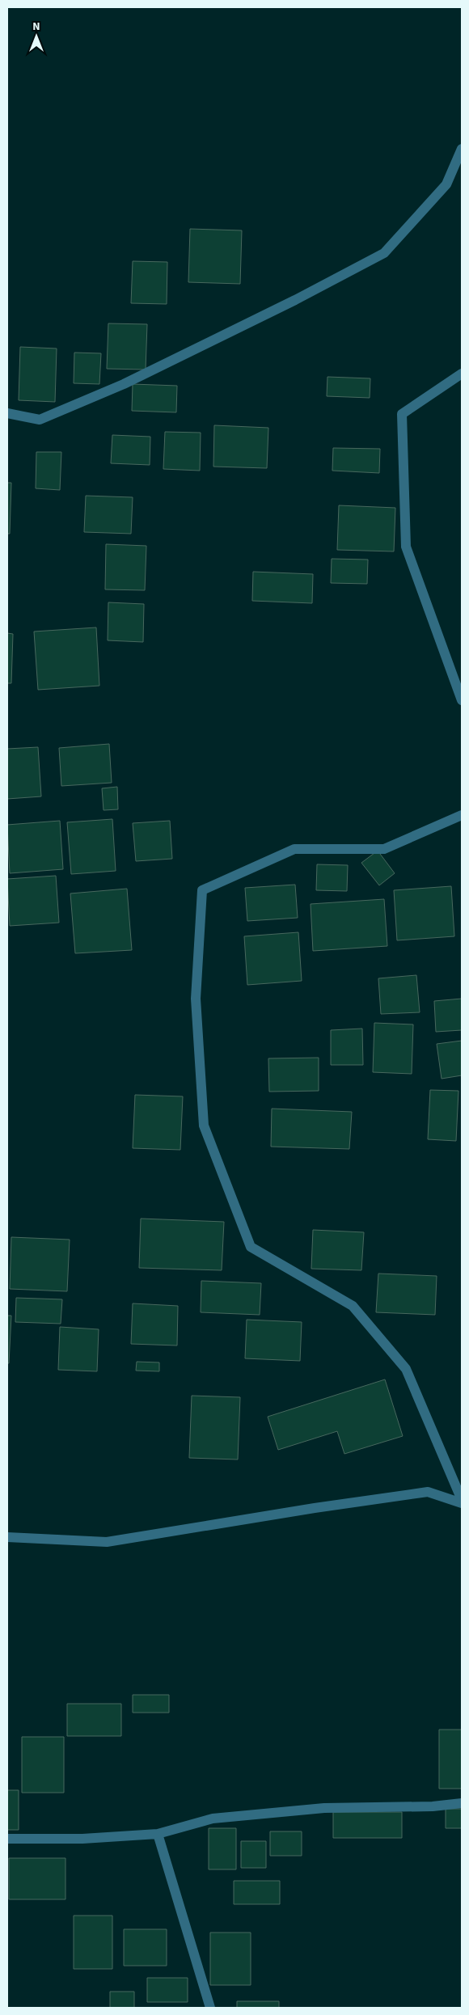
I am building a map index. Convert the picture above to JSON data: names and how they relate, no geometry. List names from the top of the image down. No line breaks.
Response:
{"north":"top"}
